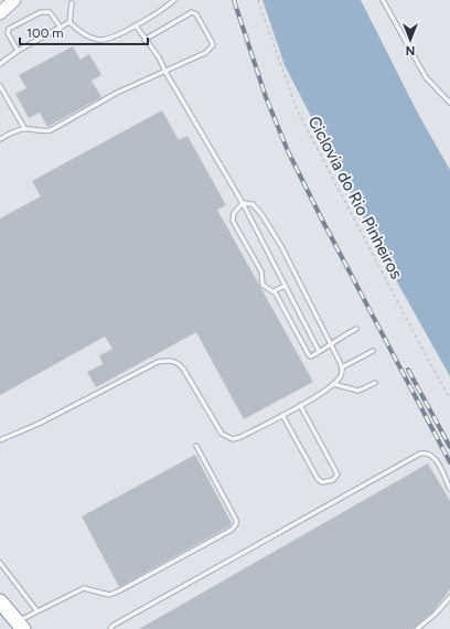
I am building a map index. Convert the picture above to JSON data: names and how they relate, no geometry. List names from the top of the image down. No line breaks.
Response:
{"streets":{"path":["Ciclovia do Rio Pinheiros"]},"scale_bar":"100 m","north":"bottom"}
